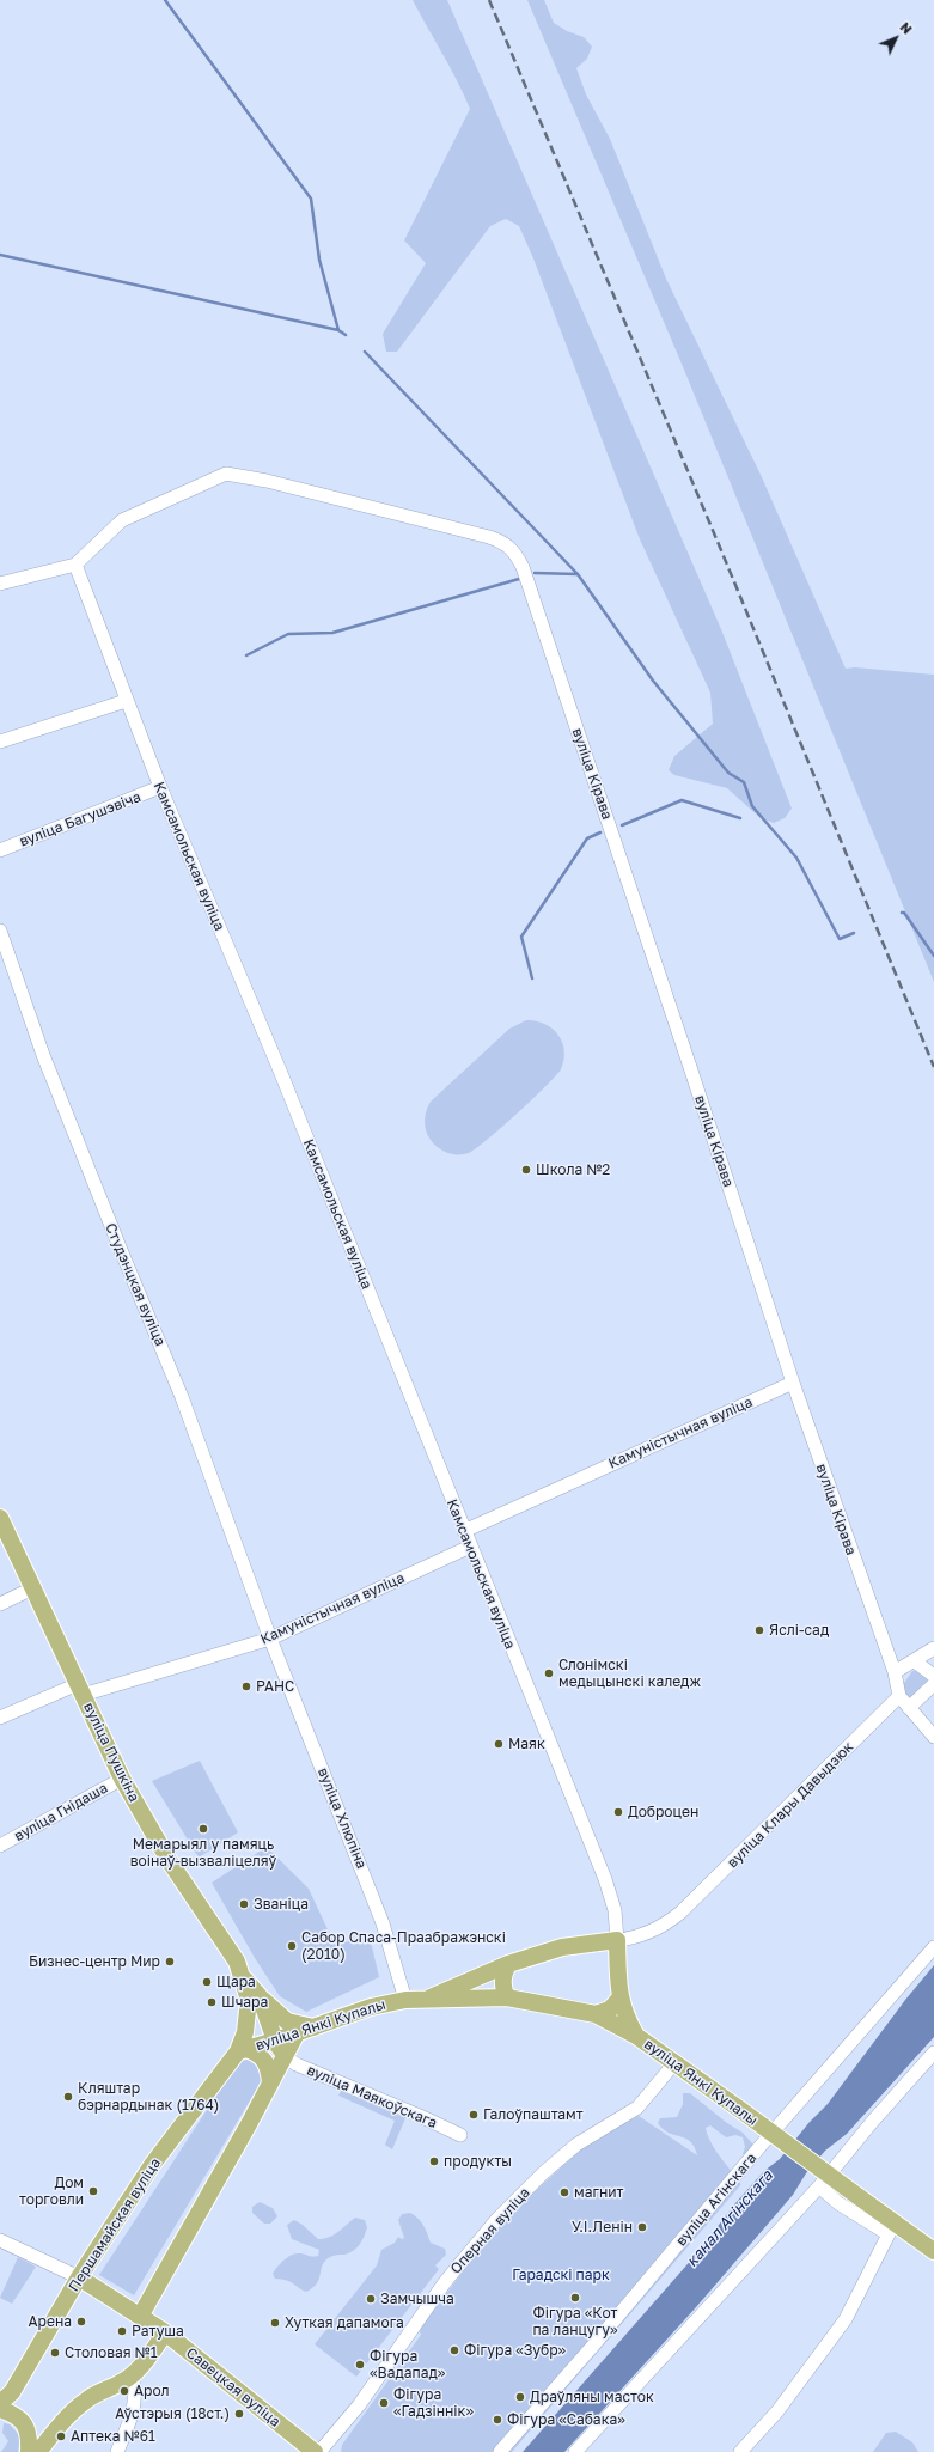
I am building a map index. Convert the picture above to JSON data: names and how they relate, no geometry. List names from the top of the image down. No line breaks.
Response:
{"streets":{"main road":["вуліца Пушкіна","вуліца Янкі Купалы","Першамайская вуліца","Савецкая вуліца"],"street":["вуліца Кірава","вуліца Багушэвіча","Камсамольская вуліца","Студэнцкая вуліца","Камуністычная вуліца","вуліца Клары Давыдзюк","вуліца Гнідаша","вуліца Хлюпіна","вуліца Маякоўскага","вуліца Агінскага","Оперная вуліца"]},"crossings":[["вуліца Кірава","Камсамольская вуліца"],["вуліца Кірава","Камуністычная вуліца"],["вуліца Багушэвіча","Камсамольская вуліца"],["Камсамольская вуліца","Камуністычная вуліца"],["Камсамольская вуліца","вуліца Клары Давыдзюк"],["Камсамольская вуліца","вуліца Янкі Купалы"],["Студэнцкая вуліца","Камуністычная вуліца"],["Студэнцкая вуліца","вуліца Хлюпіна"],["Камуністычная вуліца","вуліца Пушкіна"],["Камуністычная вуліца","вуліца Хлюпіна"],["вуліца Пушкіна","вуліца Гнідаша"],["вуліца Пушкіна","вуліца Янкі Купалы"],["вуліца Пушкіна","Першамайская вуліца"],["вуліца Клары Давыдзюк","вуліца Янкі Купалы"],["вуліца Хлюпіна","вуліца Янкі Купалы"],["вуліца Янкі Купалы","Першамайская вуліца"],["вуліца Янкі Купалы","Оперная вуліца"],["Першамайская вуліца","Савецкая вуліца"]],"water":["канал Агінскага"],"parks":["Гарадскі парк"],"places":["Школа №2","Яслі-сад","Слонімскі медыцынскі каледж","РАНС","Маяк","Доброцен","Мемарыял у памяць воінаў-вызваліцеляў","Званіца","Сабор Спаса-Праабражэнскі (2010)","Бизнес-центр Мир","Щара","Шчара","Кляштар бэрнардынак (1764)","Галоўпаштамт","продукты","Дом торговли","магнит","У.І.Ленін","Фігура «Кот па ланцугу»","Замчышча","Арена","Хуткая дапамога","Ратуша","Фігура «Зубр»","Столовая №1","Фігура «Вадапад»","Арол","Драўляны масток","Фігура «Гадзіннік»","Аўстэрыя (18ст.)","Фігура «Сабака»","Аптека №61"],"north":"top right"}
